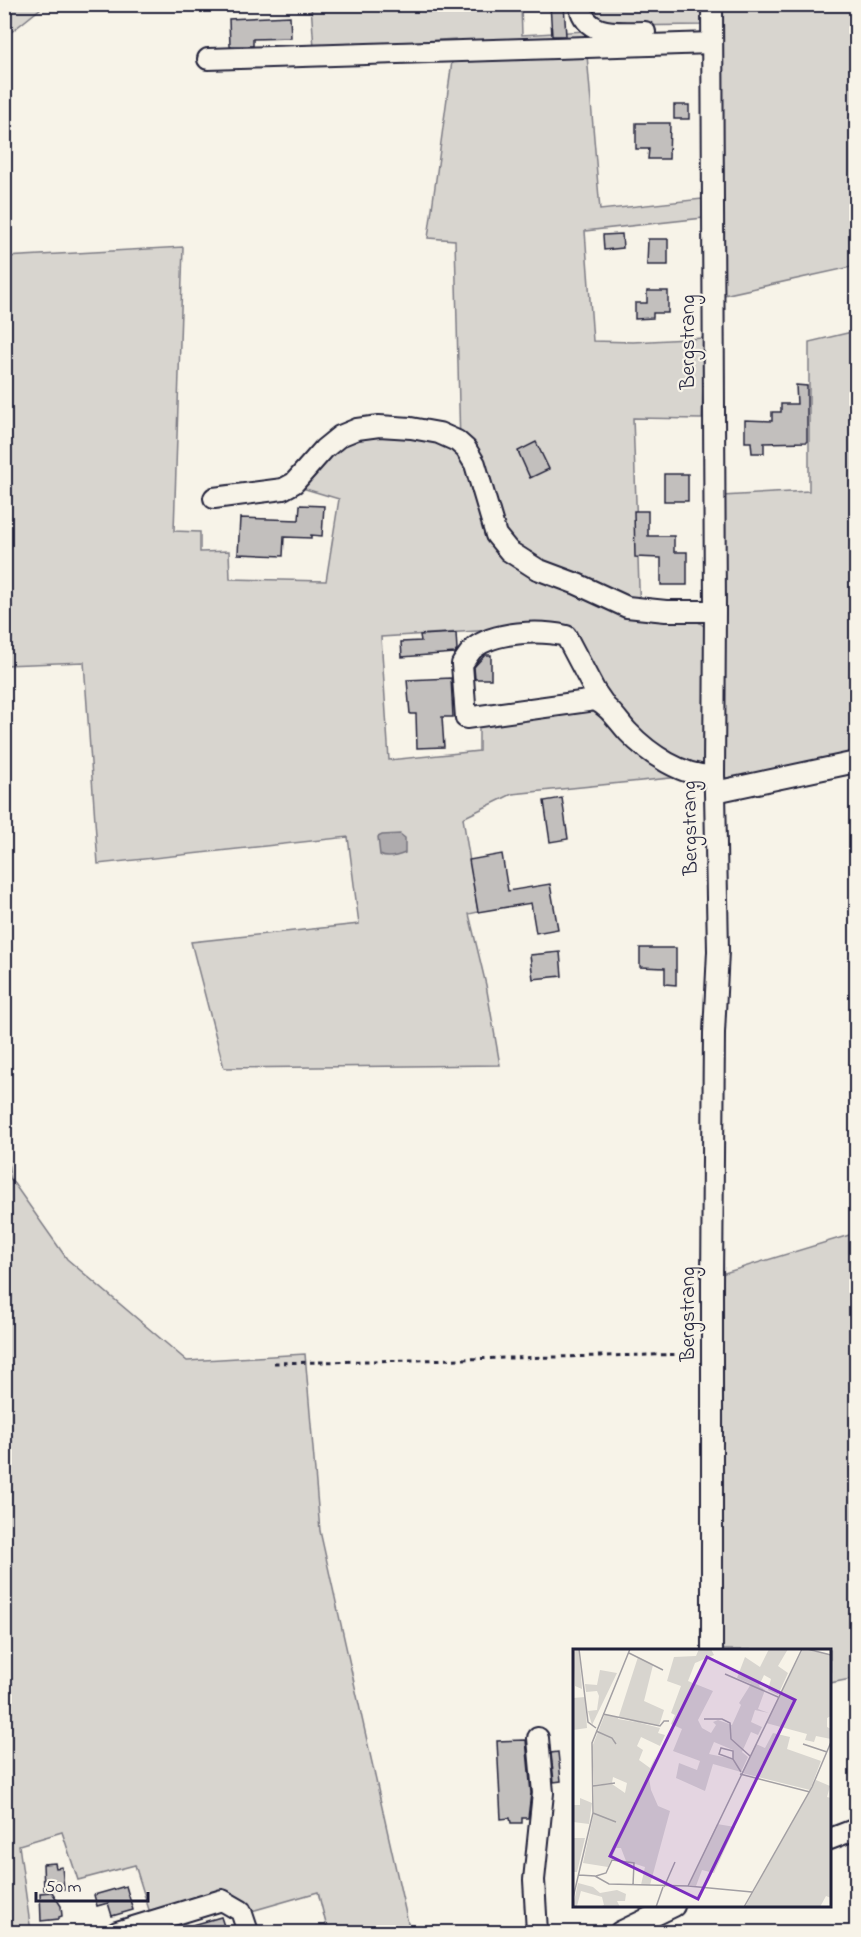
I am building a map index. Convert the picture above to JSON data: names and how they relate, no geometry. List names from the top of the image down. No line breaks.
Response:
{"streets":{"street":["Bergstrang"]},"scale_bar":"50 m"}
